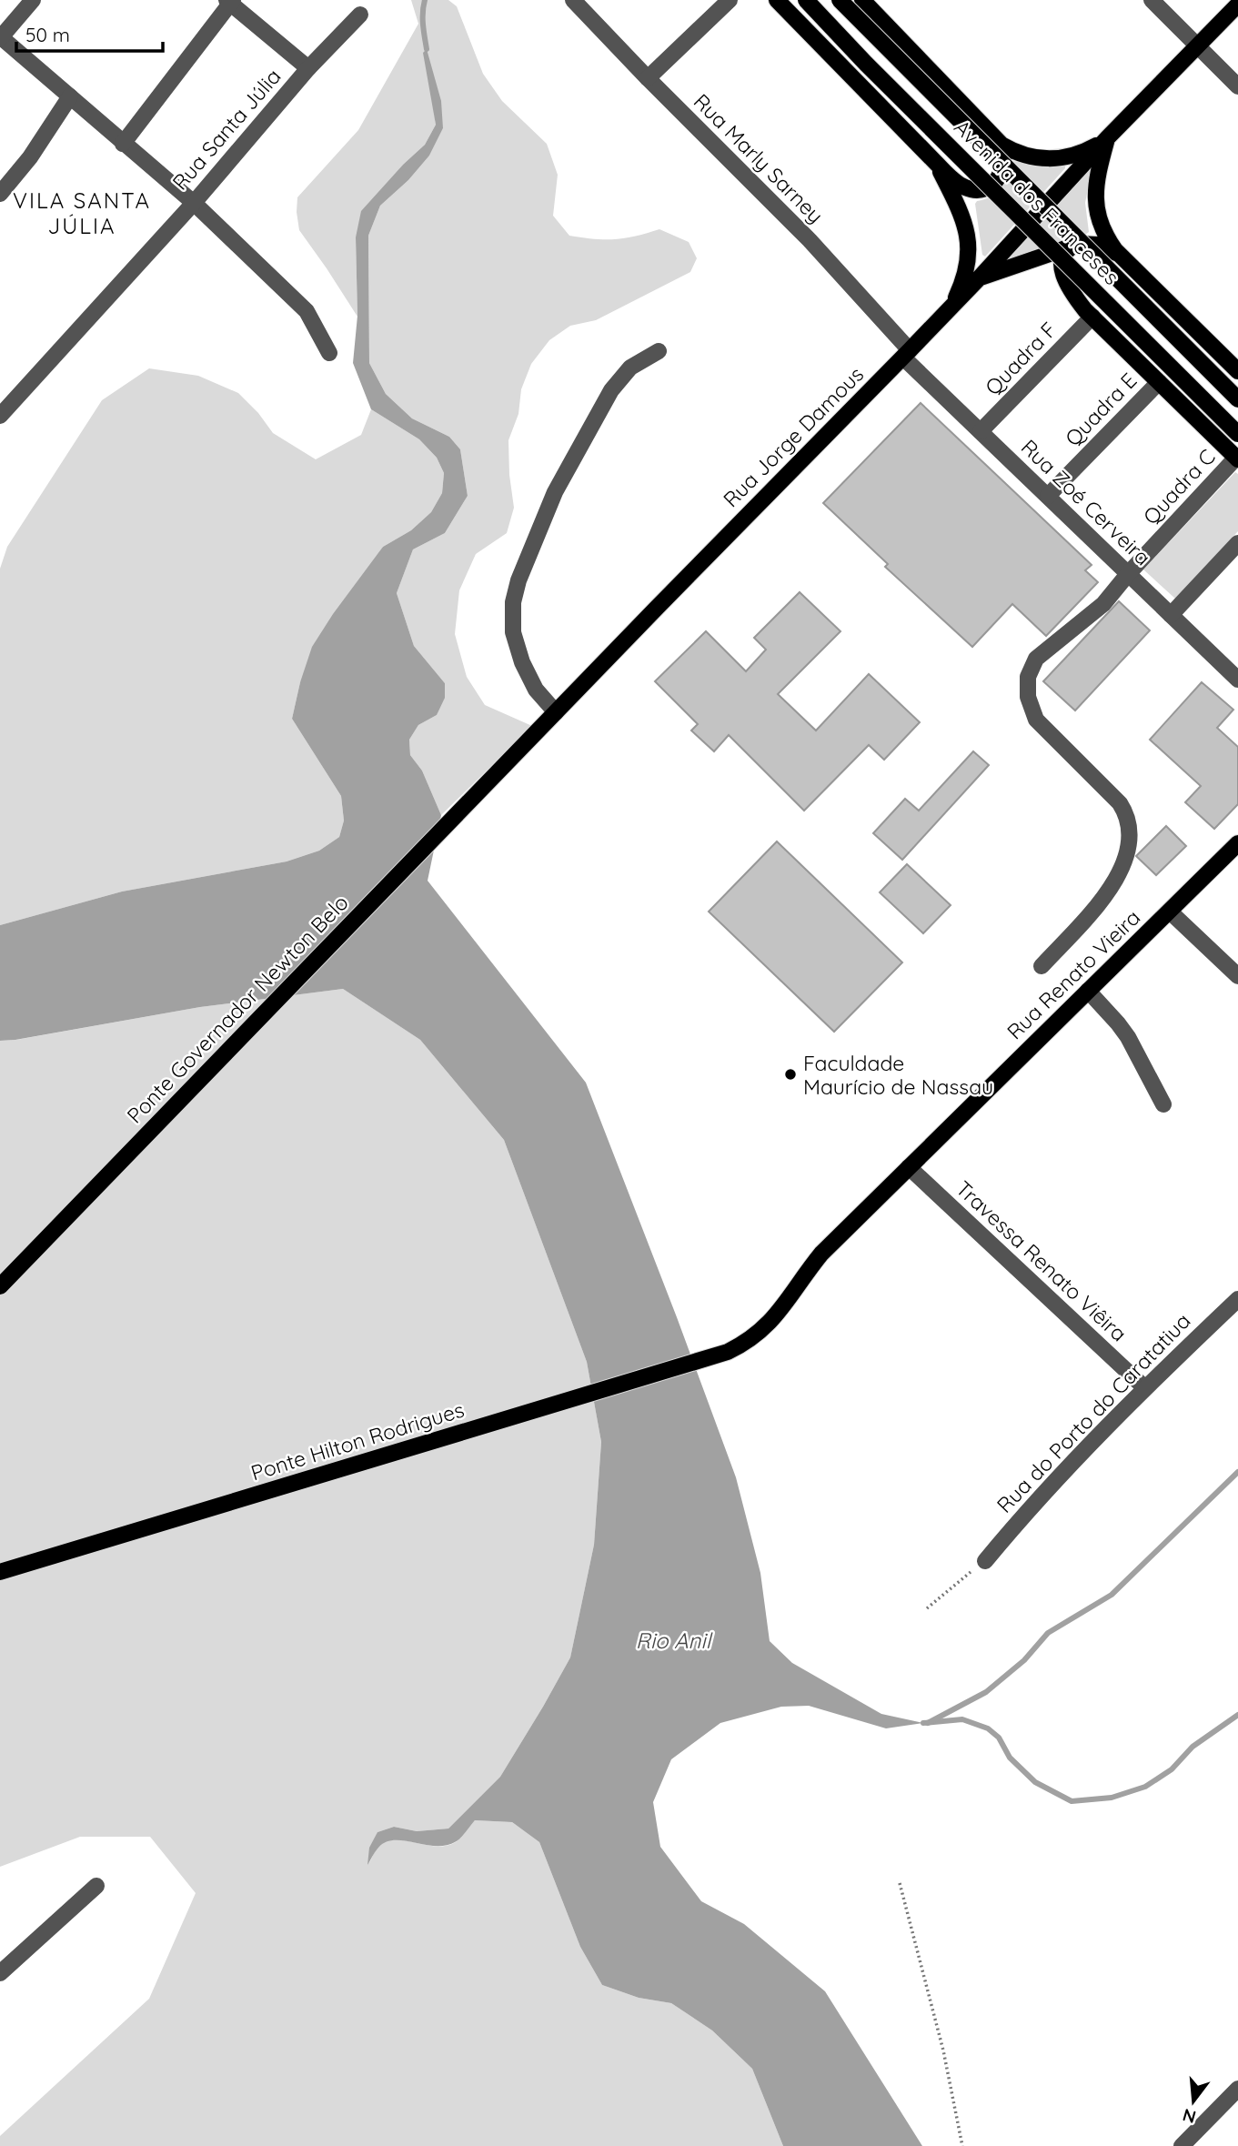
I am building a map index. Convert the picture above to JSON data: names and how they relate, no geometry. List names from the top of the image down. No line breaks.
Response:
{"streets":{"main road":["Avenida dos Franceses","Rua Jorge Damous","Rua Renato Vieira","Ponte Governador Newton Belo","Ponte Hilton Rodrigues"],"street":["Rua Santa Júlia","Rua Marly Sarney","Quadra F","Quadra E","Quadra C","Rua Zoé Cerveira","Travessa Renato Viêira","Rua do Porto do Caratatiua"]},"crossings":[["Rua Marly Sarney","Rua Jorge Damous"],["Rua Marly Sarney","Rua Zoé Cerveira"],["Quadra F","Rua Zoé Cerveira"],["Quadra E","Rua Zoé Cerveira"],["Rua Jorge Damous","Rua Zoé Cerveira"],["Rua Jorge Damous","Ponte Governador Newton Belo"],["Quadra C","Rua Zoé Cerveira"],["Rua Renato Vieira","Travessa Renato Viêira"],["Rua Renato Vieira","Ponte Hilton Rodrigues"],["Travessa Renato Viêira","Rua do Porto do Caratatiua"]],"districts":["VILA SANTA JÚLIA"],"water":["Rio Anil"],"places":["Faculdade Maurício de Nassau"],"scale_bar":"50 m","north":"bottom"}
